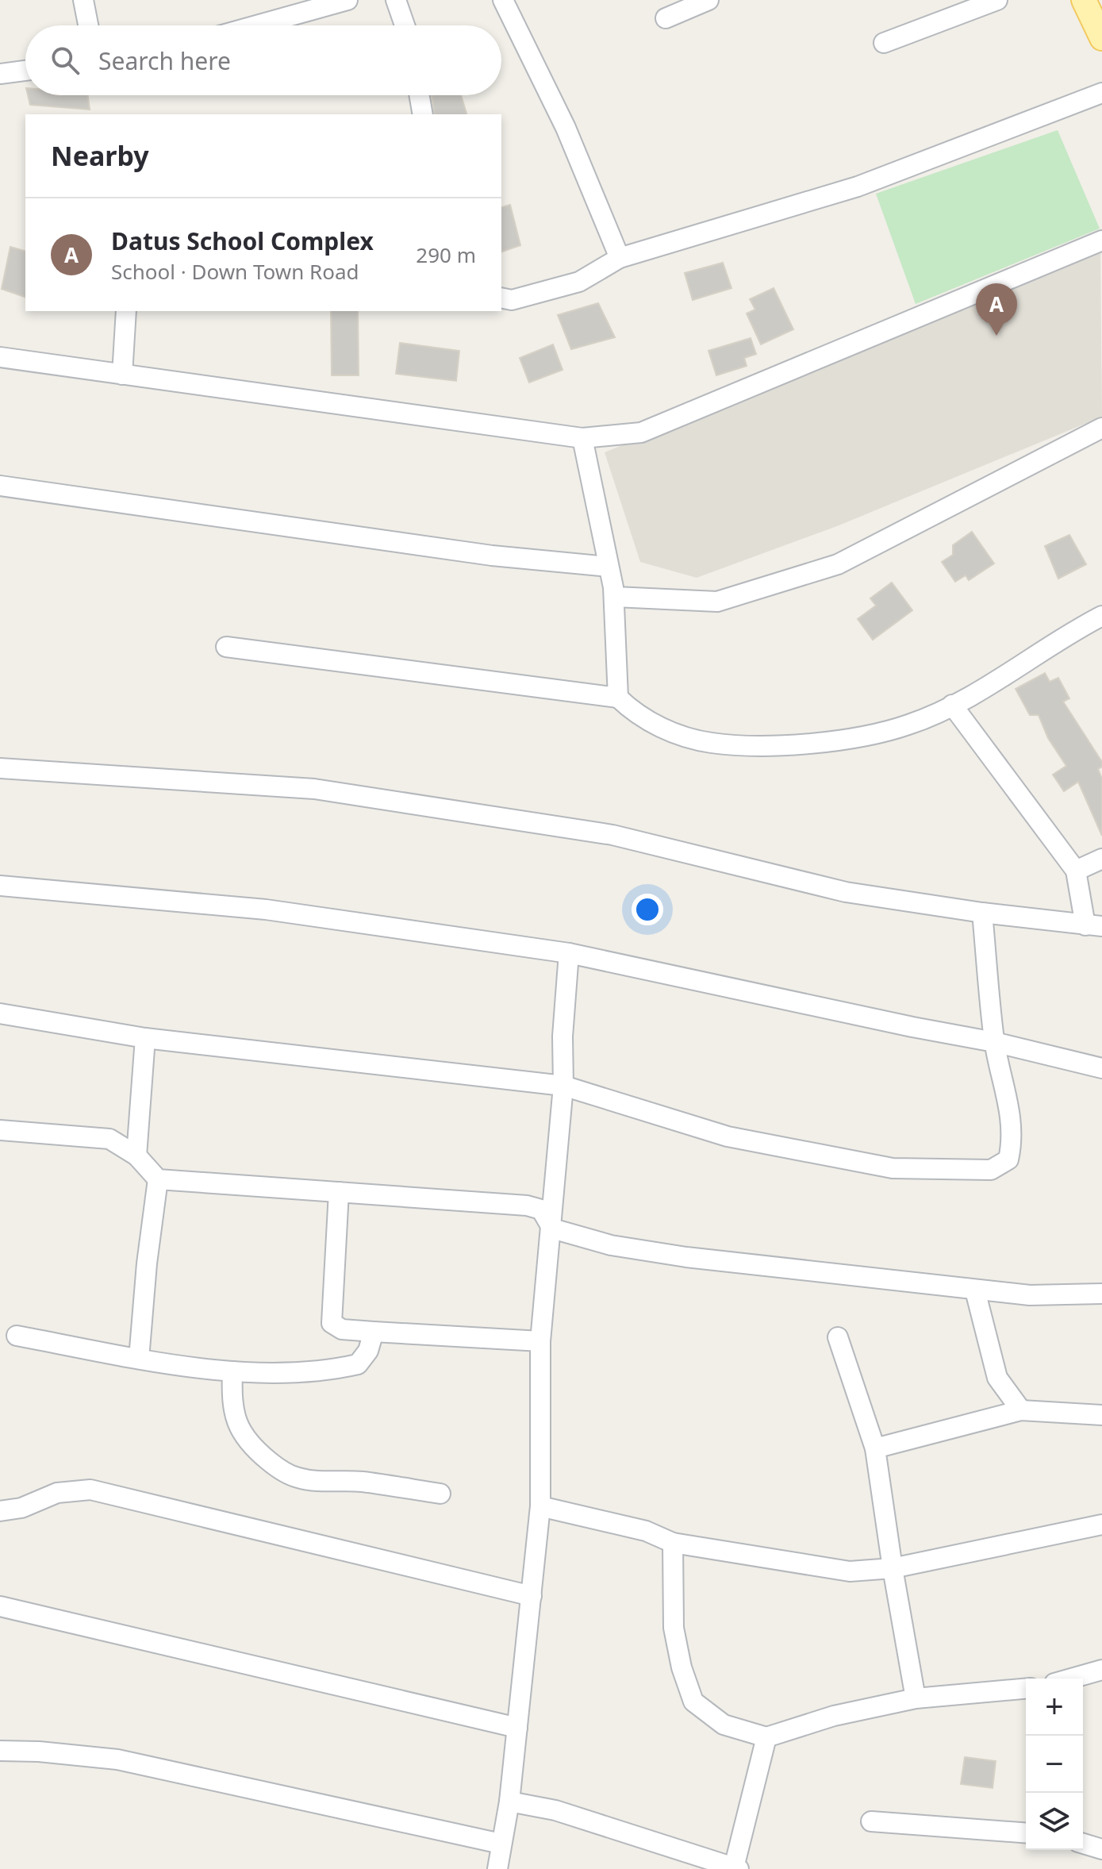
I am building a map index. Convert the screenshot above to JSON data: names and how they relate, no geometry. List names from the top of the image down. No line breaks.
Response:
{"page":{"search":"Search here","heading":"Nearby","list":[{"mark":"A","name":"Datus School Complex","note":"School · Down Town Road","value":"290 m"}],"pins":"A","map_buttons":["+","−"]}}
